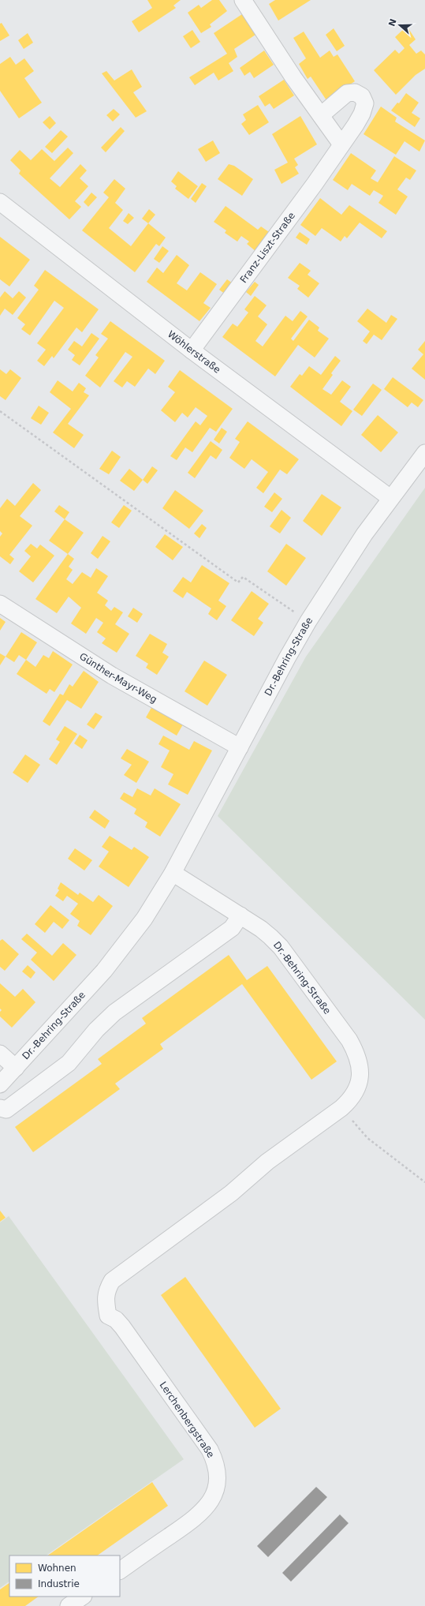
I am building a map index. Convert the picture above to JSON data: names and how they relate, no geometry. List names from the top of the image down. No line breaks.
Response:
{"streets":{"street":["Franz-Liszt-Straße","Wöhlerstraße","Dr.-Behring-Straße","Günther-Mayr-Weg","Lerchenbergstraße"]},"crossings":[["Franz-Liszt-Straße","Wöhlerstraße"],["Wöhlerstraße","Dr.-Behring-Straße"],["Dr.-Behring-Straße","Günther-Mayr-Weg"],["Dr.-Behring-Straße","Lerchenbergstraße"]],"legend":["Wohnen","Industrie"],"north":"left"}
